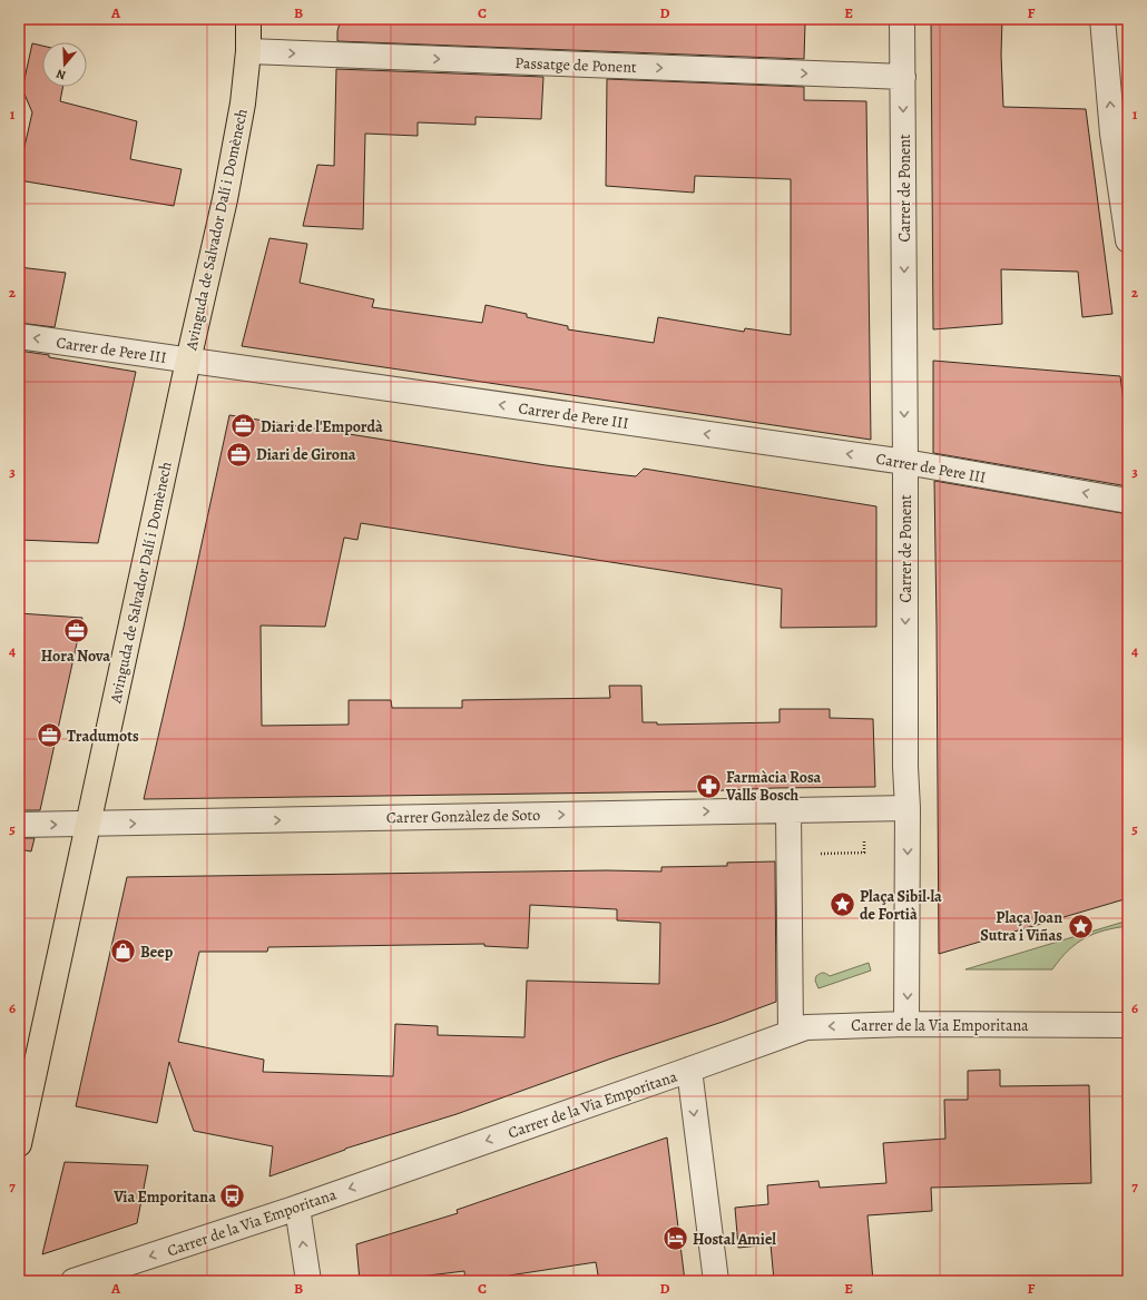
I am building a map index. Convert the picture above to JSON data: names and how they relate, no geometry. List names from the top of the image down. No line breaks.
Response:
{"streets":{"main road":["Avinguda de Salvador Dalí i Domènech"],"street":["Passatge de Ponent","Carrer de Ponent","Carrer de Pere III","Carrer Gonzàlez de Soto","Carrer de la Via Emporitana"]},"crossings":[["Passatge de Ponent","Carrer de Ponent"],["Passatge de Ponent","Avinguda de Salvador Dalí i Domènech"],["Carrer de Ponent","Carrer de Pere III"],["Carrer de Ponent","Carrer Gonzàlez de Soto"],["Carrer de Ponent","Carrer de la Via Emporitana"],["Avinguda de Salvador Dalí i Domènech","Carrer de Pere III"],["Avinguda de Salvador Dalí i Domènech","Carrer Gonzàlez de Soto"]],"one_way":["Passatge de Ponent","Carrer de Pere III","Carrer Gonzàlez de Soto","Carrer de la Via Emporitana"],"places":{"office":["Diari de l'Empordà","Diari de Girona","Hora Nova","Tradumots"],"pharmacy":["Farmàcia Rosa Valls Bosch"],"place":["Plaça Sibil·la de Fortià","Plaça Joan Sutra i Viñas"],"shop":["Beep"],"bus stop":["Via Emporitana"],"hotel":["Hostal Amiel"]},"north":"bottom","grid":{"columns":["A","B","C","D","E","F"],"rows":["1","2","3","4","5","6","7"]}}
